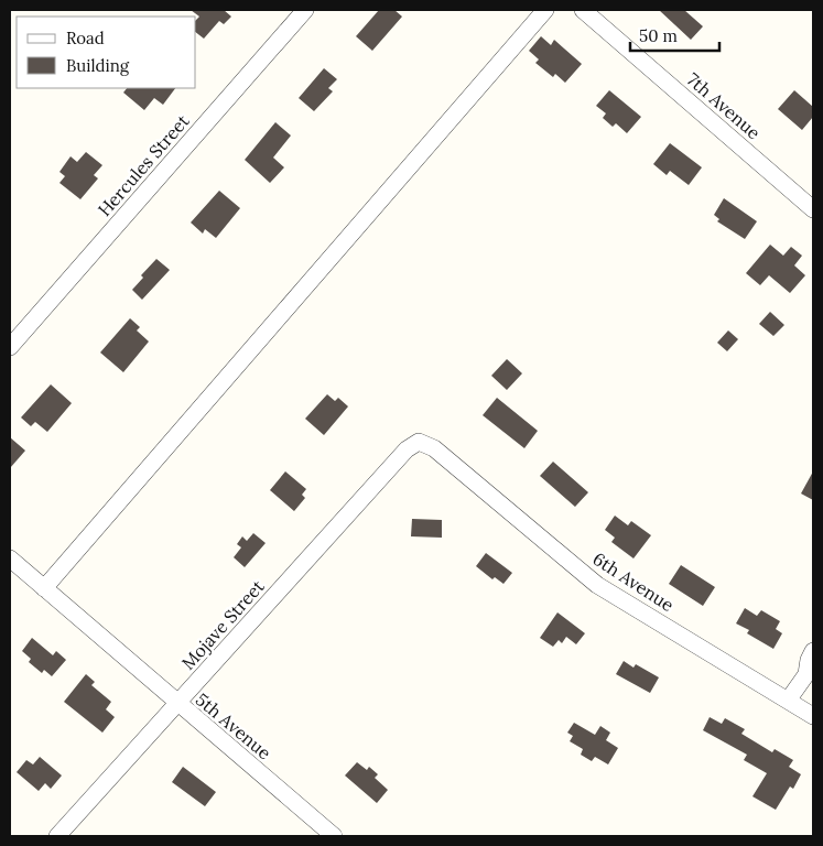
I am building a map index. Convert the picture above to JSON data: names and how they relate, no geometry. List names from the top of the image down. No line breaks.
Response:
{"streets":{"street":["7th Avenue","Hercules Street","6th Avenue","Mojave Street","5th Avenue"]},"crossings":[["6th Avenue","Mojave Street"],["Mojave Street","5th Avenue"]],"legend":["Road","Building"],"scale_bar":"50 m"}
